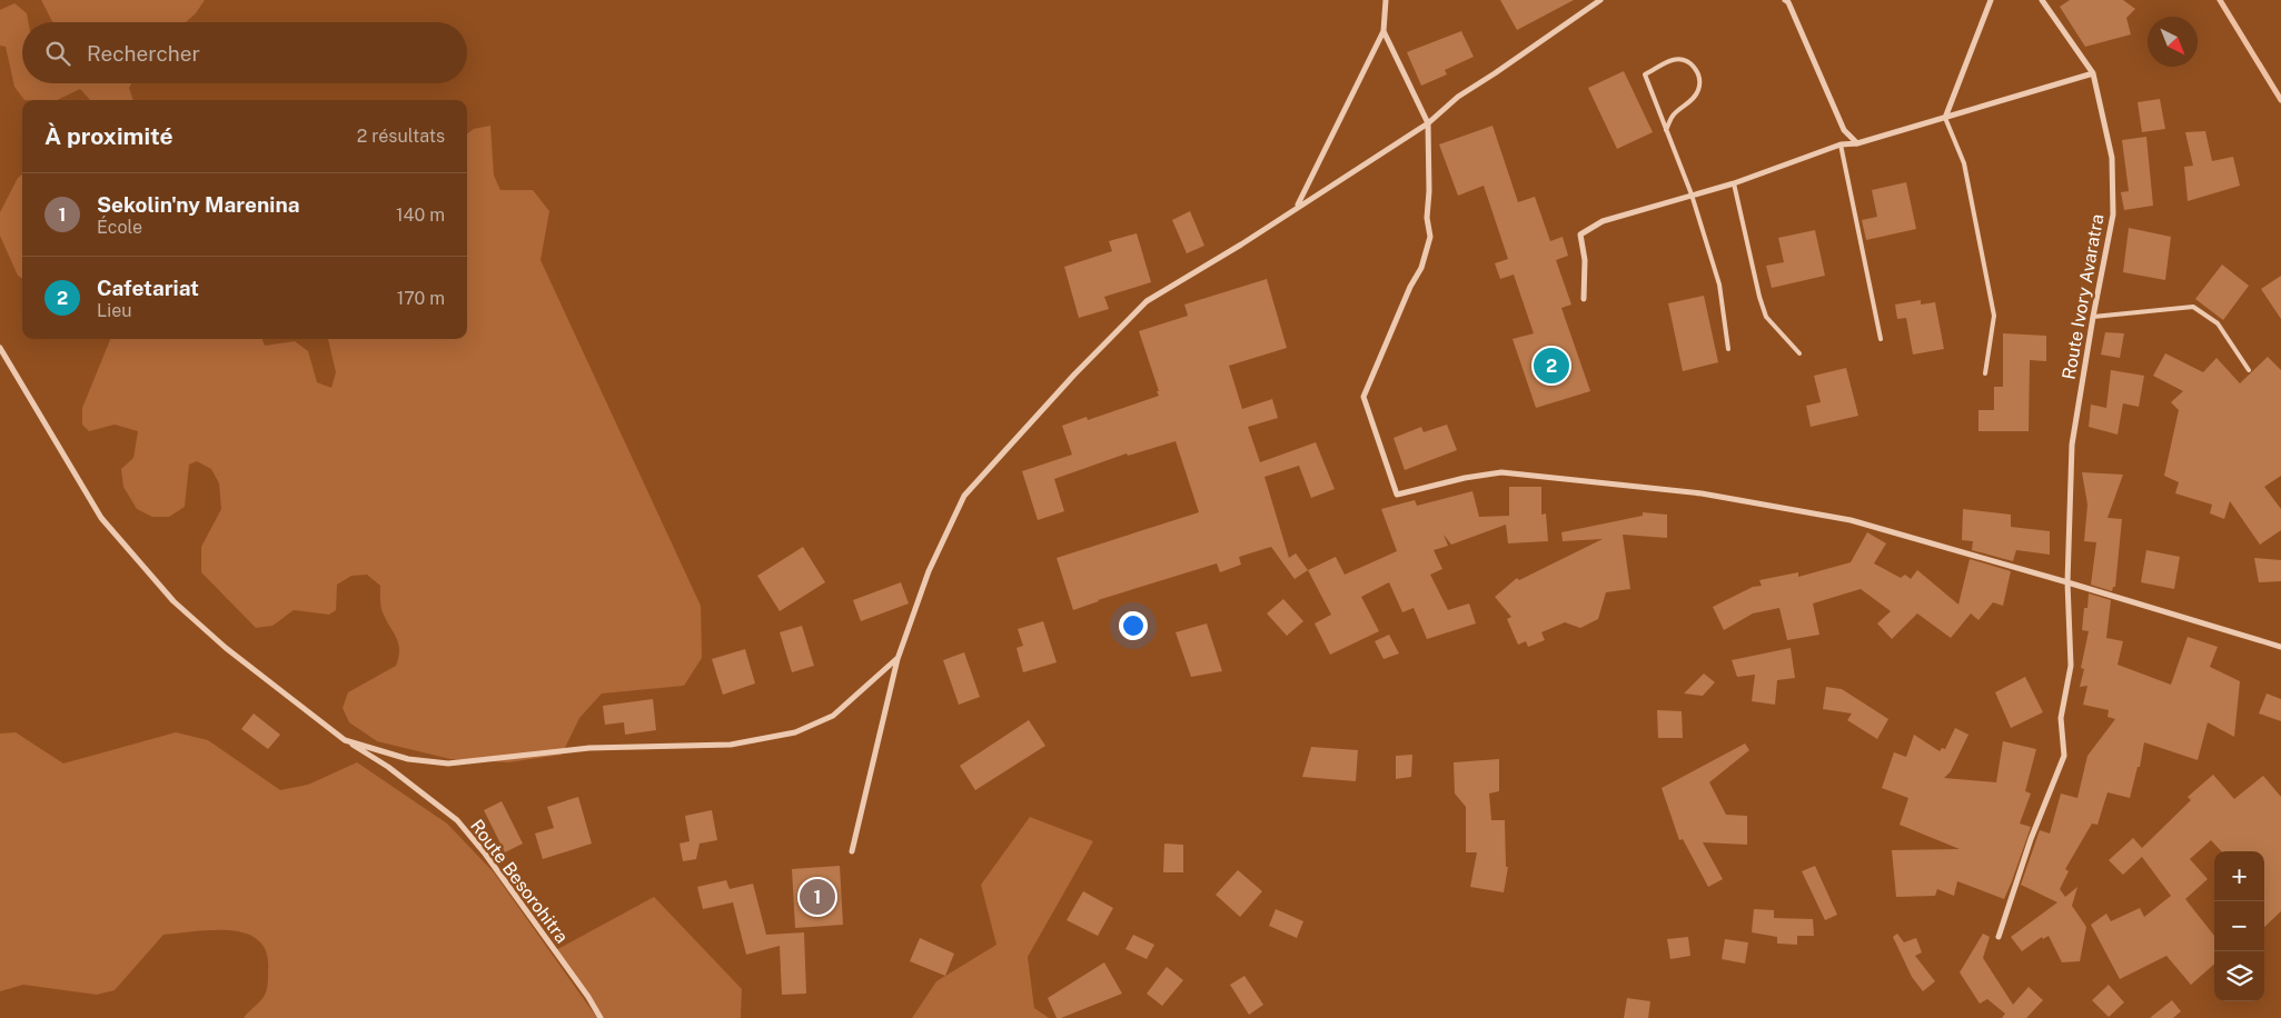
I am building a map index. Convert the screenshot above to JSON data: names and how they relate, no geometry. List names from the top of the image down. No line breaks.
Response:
{"streets":{"street":["Route Ivory Avaratra","Route Besorohitra"]},"north":"bottom right","page":{"search":"Rechercher","heading":["À proximité","2 résultats"],"list":[{"mark":"1","name":"Sekolin'ny Marenina","note":"École","value":"140 m"},{"mark":"2","name":"Cafetariat","note":"Lieu","value":"170 m"}],"pins":["2","1"],"map_buttons":["+","−"]}}
